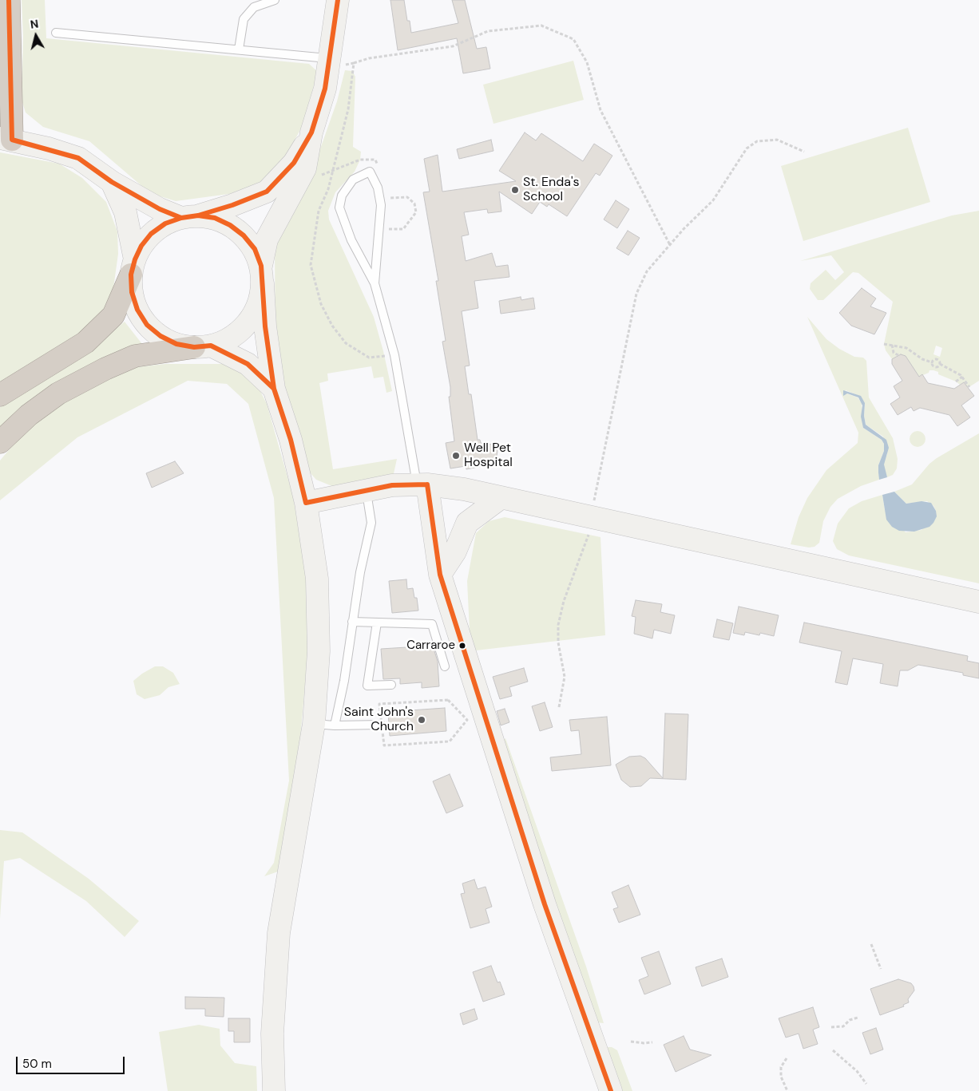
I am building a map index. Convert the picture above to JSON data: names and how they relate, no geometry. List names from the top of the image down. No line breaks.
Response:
{"places":["St. Enda's School","Well Pet Hospital","Carraroe","Saint John's Church"],"scale_bar":"50 m","north":"top"}
